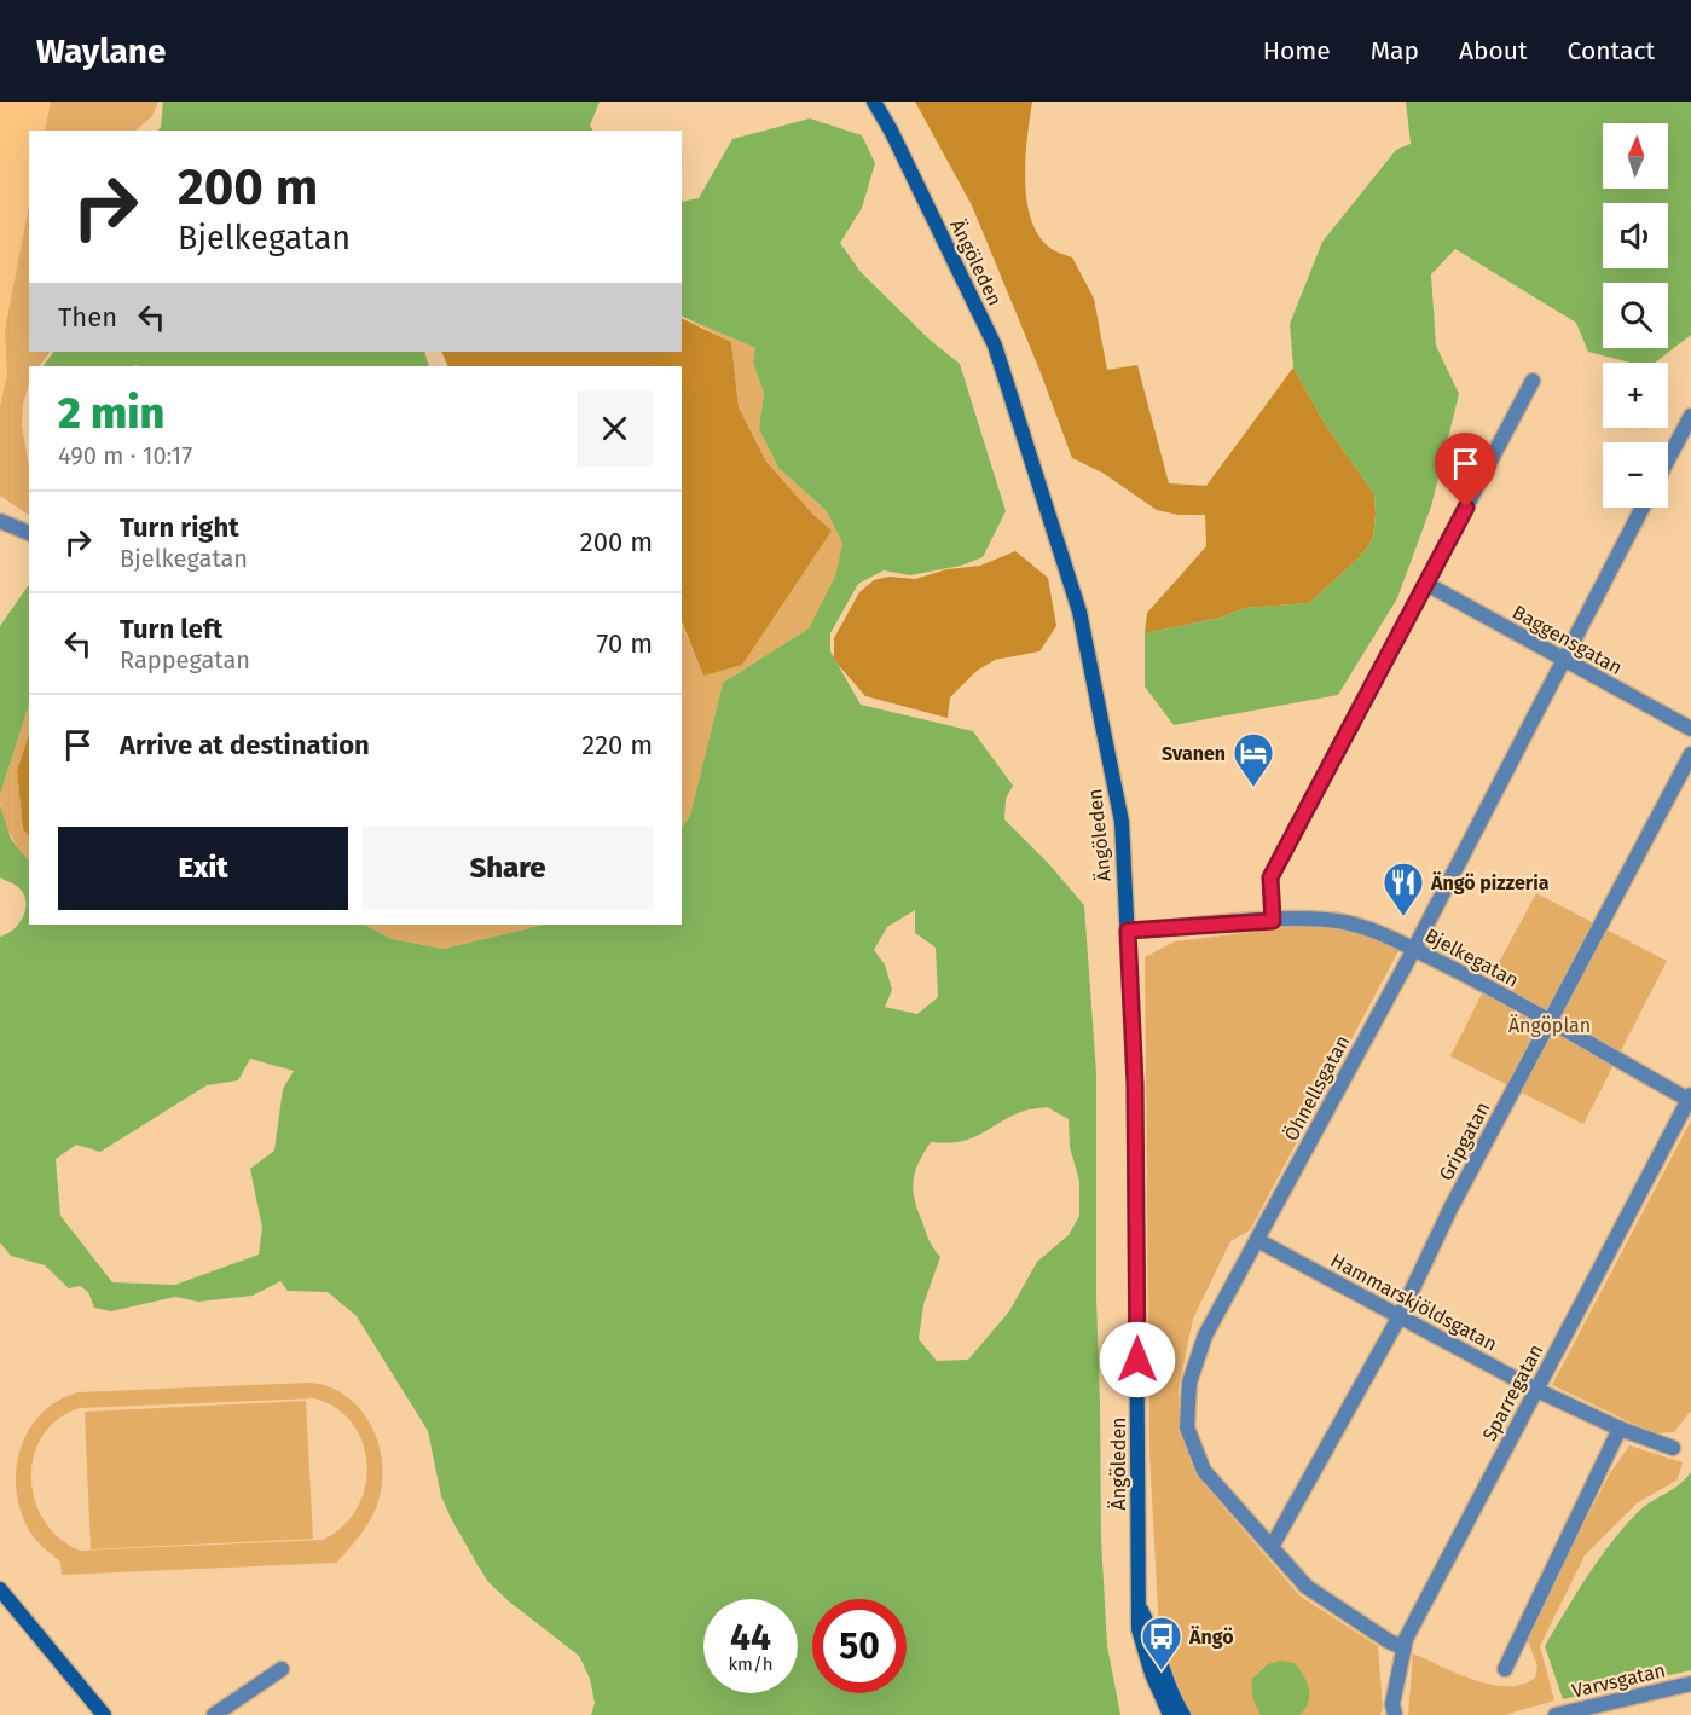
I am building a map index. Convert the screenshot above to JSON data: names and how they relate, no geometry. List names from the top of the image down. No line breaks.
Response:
{"streets":{"main road":["Ängöleden"],"street":["Baggensgatan","Bjelkegatan","Öhnellsgatan","Gripgatan","Hammarskjöldsgatan","Sparregatan","Varvsgatan"]},"crossings":[["Ängöleden","Bjelkegatan"],["Baggensgatan","Öhnellsgatan"],["Bjelkegatan","Öhnellsgatan"],["Bjelkegatan","Gripgatan"],["Bjelkegatan","Sparregatan"],["Öhnellsgatan","Gripgatan"],["Öhnellsgatan","Hammarskjöldsgatan"],["Öhnellsgatan","Sparregatan"],["Gripgatan","Hammarskjöldsgatan"],["Hammarskjöldsgatan","Sparregatan"]],"parks":["Ängöplan"],"places":{"hotel":["Svanen"],"restaurant":["Ängö pizzeria"],"bus stop":["Ängö"]},"north":"top","page":{"header":"Waylane","nav":["Home","Map","About","Contact"],"map_buttons":["+","−"],"turn":["200 m","Bjelkegatan"],"then":"Then","heading":["2 min","490 m · 10:17"],"list":[{"name":"Turn right","note":"Bjelkegatan","value":"200 m"},{"name":"Turn left","note":"Rappegatan","value":"70 m"},{"name":"Arrive at destination","value":"220 m"}],"buttons":["Exit","Share"],"speed":"44 km/h","limit":"50"}}
